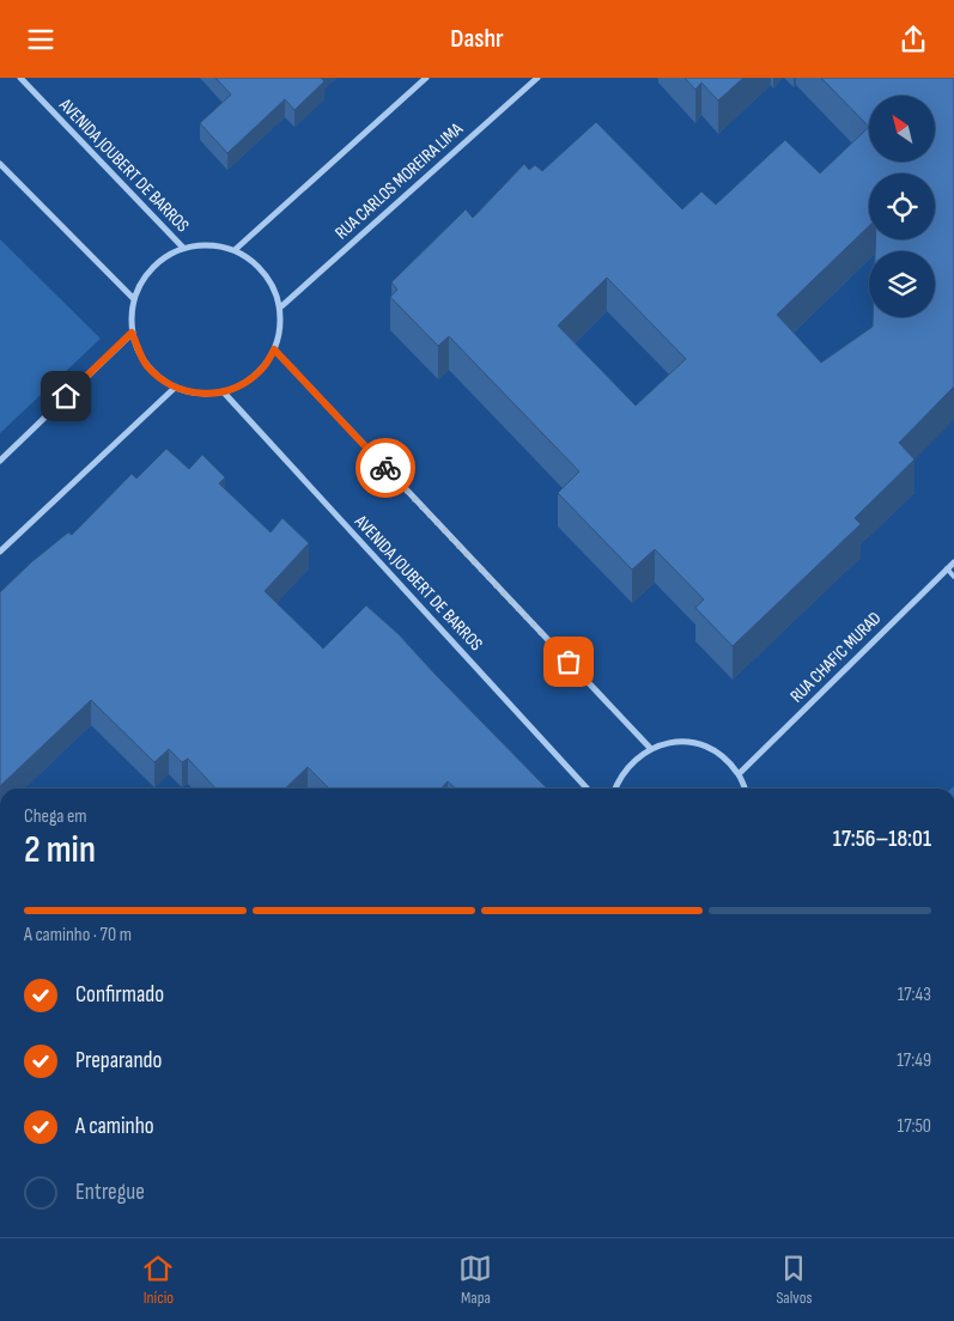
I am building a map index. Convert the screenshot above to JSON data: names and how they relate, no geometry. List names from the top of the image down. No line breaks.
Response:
{"streets":{"street":["AVENIDA JOUBERT DE BARROS","RUA CARLOS MOREIRA LIMA","RUA CHAFIC MURAD"]},"crossings":[["AVENIDA JOUBERT DE BARROS","RUA CARLOS MOREIRA LIMA"]],"north":"top left","page":{"header":"Dashr","heading":["2 min","Chega em","17:56–18:01"],"bar":"A caminho · 70 m","list":[["Confirmado","17:43"],["Preparando","17:49"],["A caminho","17:50"],"Entregue"],"tabs":["Início","Mapa","Salvos"]}}
